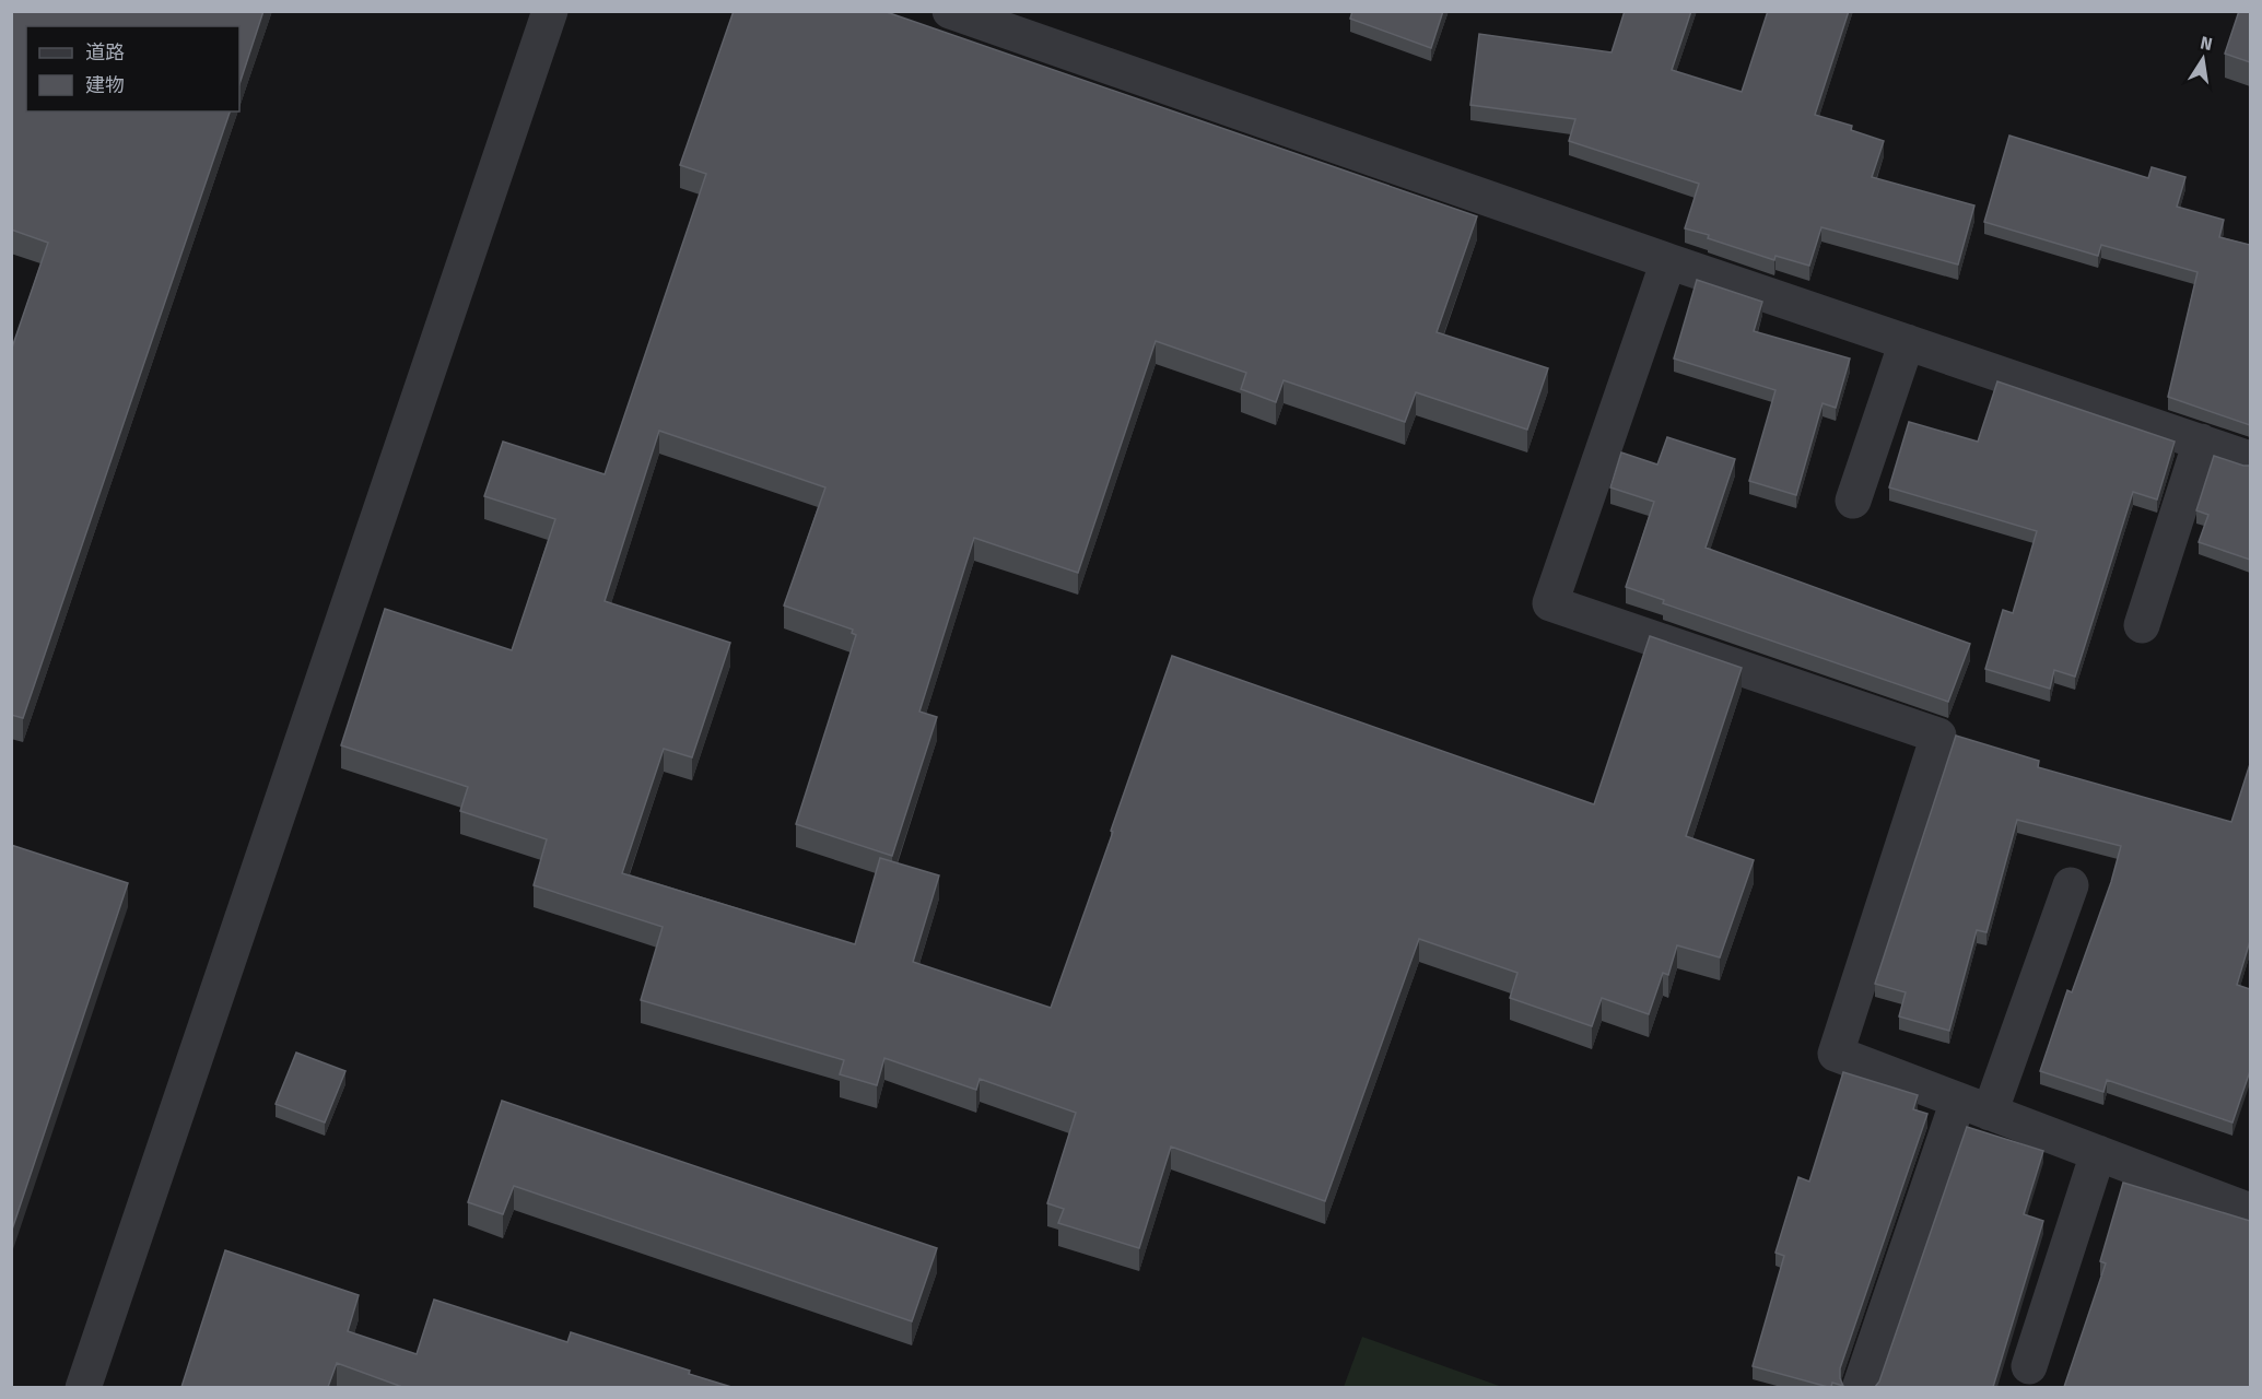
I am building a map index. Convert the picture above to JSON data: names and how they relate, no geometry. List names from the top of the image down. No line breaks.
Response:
{"legend":["道路","建物"],"north":"top"}
